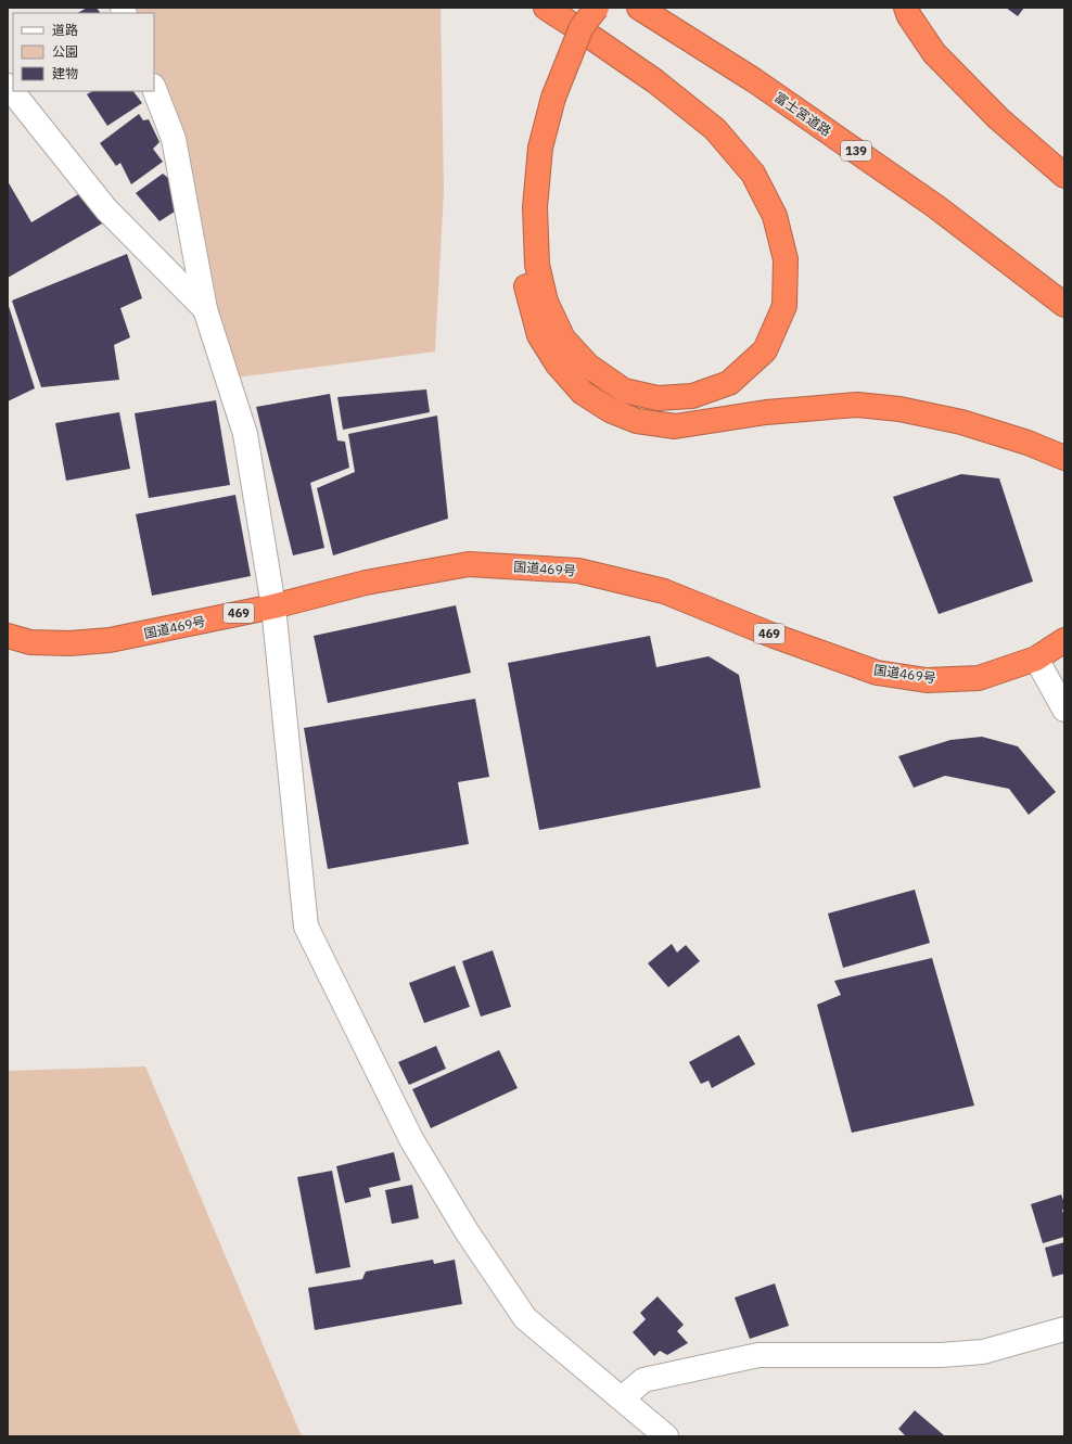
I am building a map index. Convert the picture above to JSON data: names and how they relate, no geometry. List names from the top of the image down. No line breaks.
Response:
{"streets":{"highway":["富士宮道路","139","国道469号","469"]},"legend":["道路","公園","建物"]}
